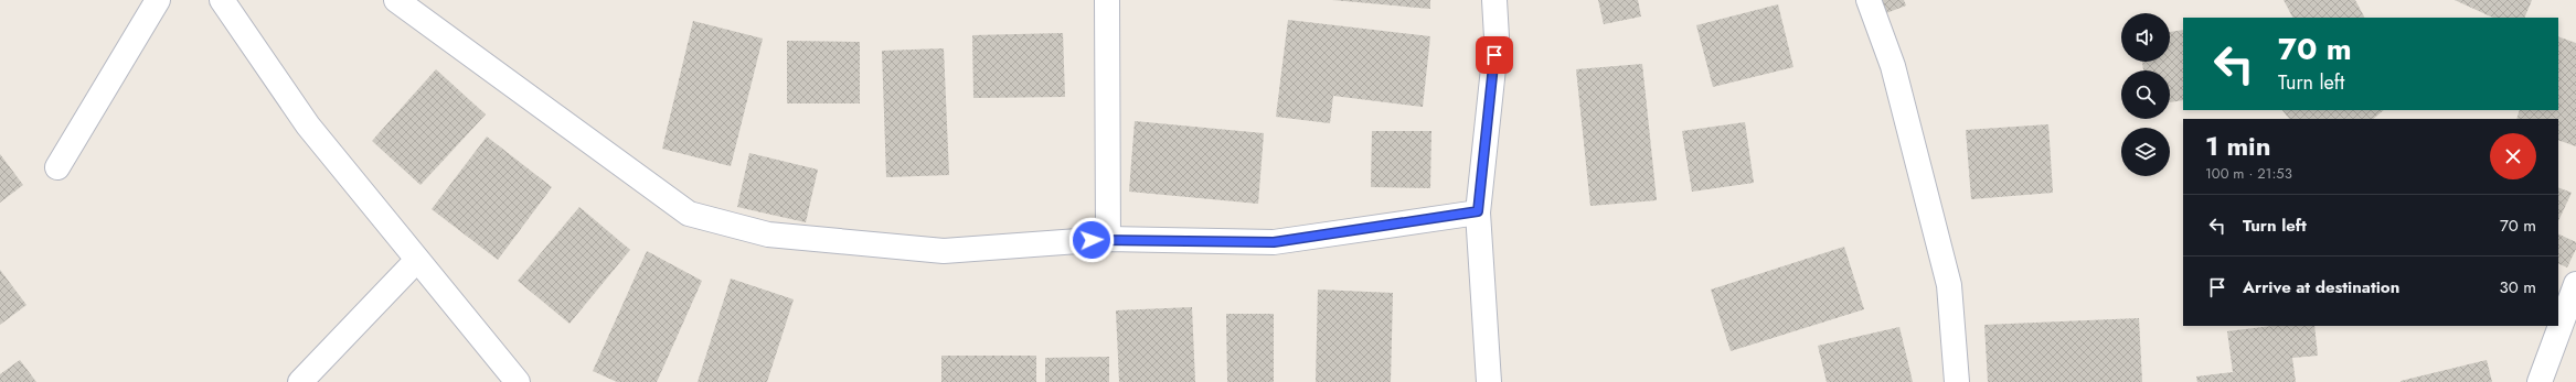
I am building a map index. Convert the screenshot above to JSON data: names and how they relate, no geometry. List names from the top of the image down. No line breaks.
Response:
{"page":{"turn":["70 m","Turn left"],"heading":["1 min","100 m · 21:53"],"list":[{"name":"Turn left","value":"70 m"},{"name":"Arrive at destination","value":"30 m"}]}}
